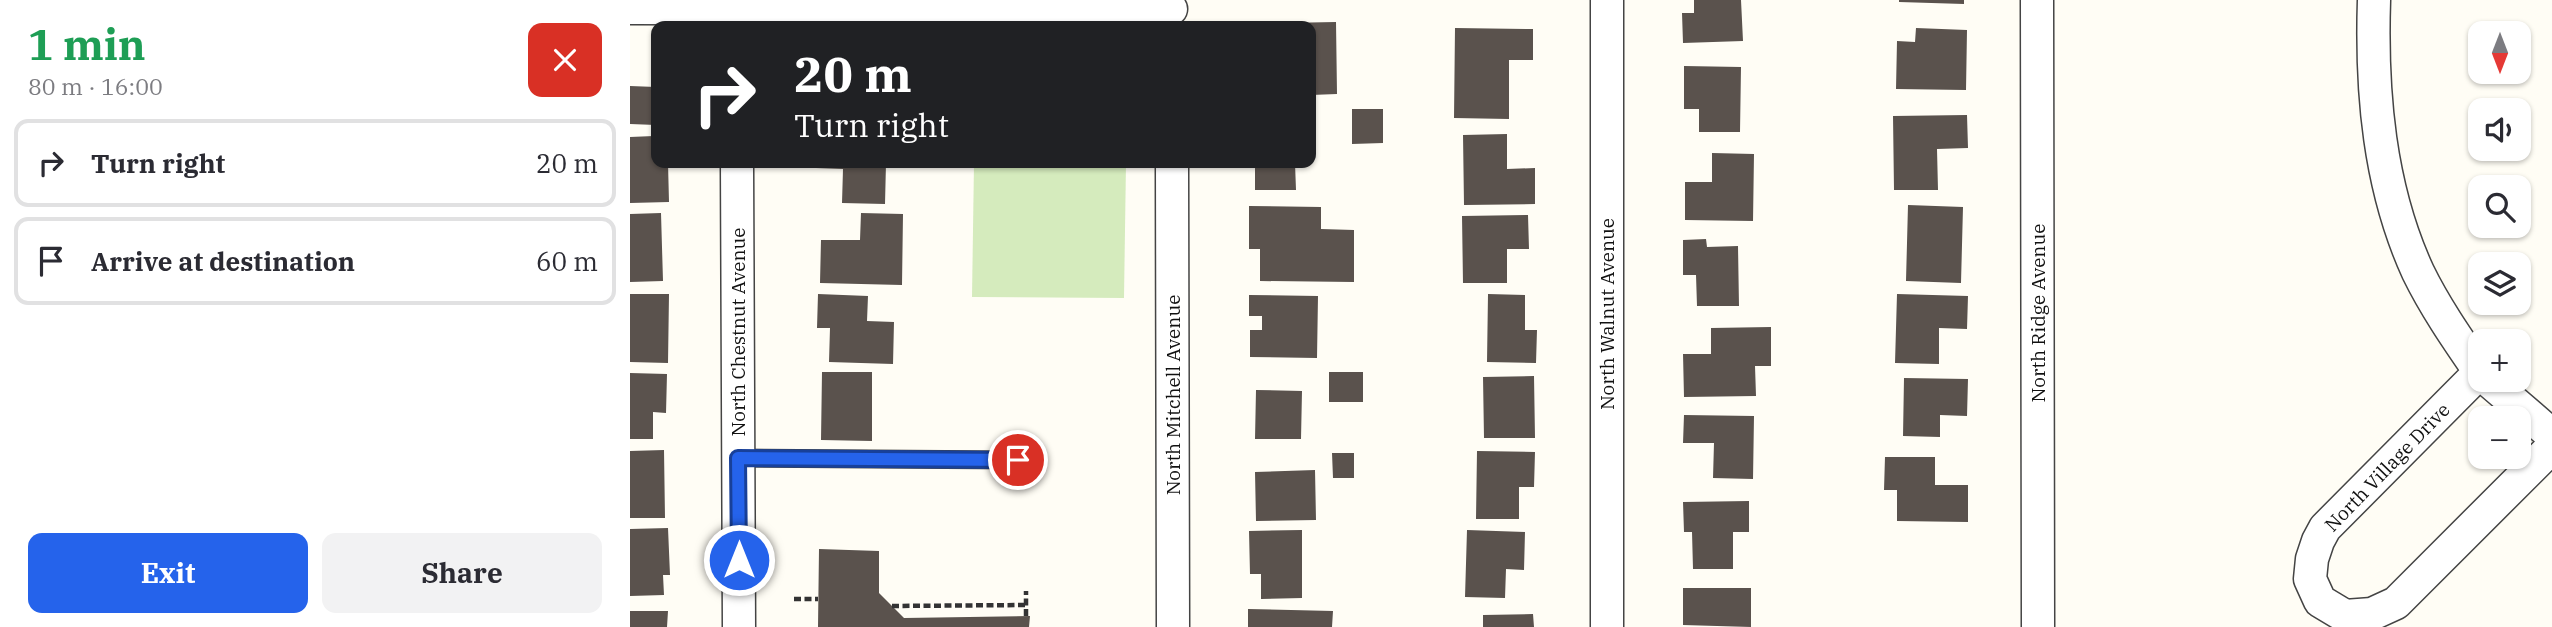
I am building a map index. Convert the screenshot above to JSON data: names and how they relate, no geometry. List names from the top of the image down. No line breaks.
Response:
{"streets":{"street":["North Ridge Avenue","North Walnut Avenue","North Chestnut Avenue","North Mitchell Avenue","North Village Drive"]},"north":"bottom","page":{"heading":["1 min","80 m · 16:00"],"map_buttons":["+","−"],"turn":["20 m","Turn right"],"list":[{"name":"Turn right","value":"20 m"},{"name":"Arrive at destination","value":"60 m"}],"buttons":["Exit","Share"]}}
